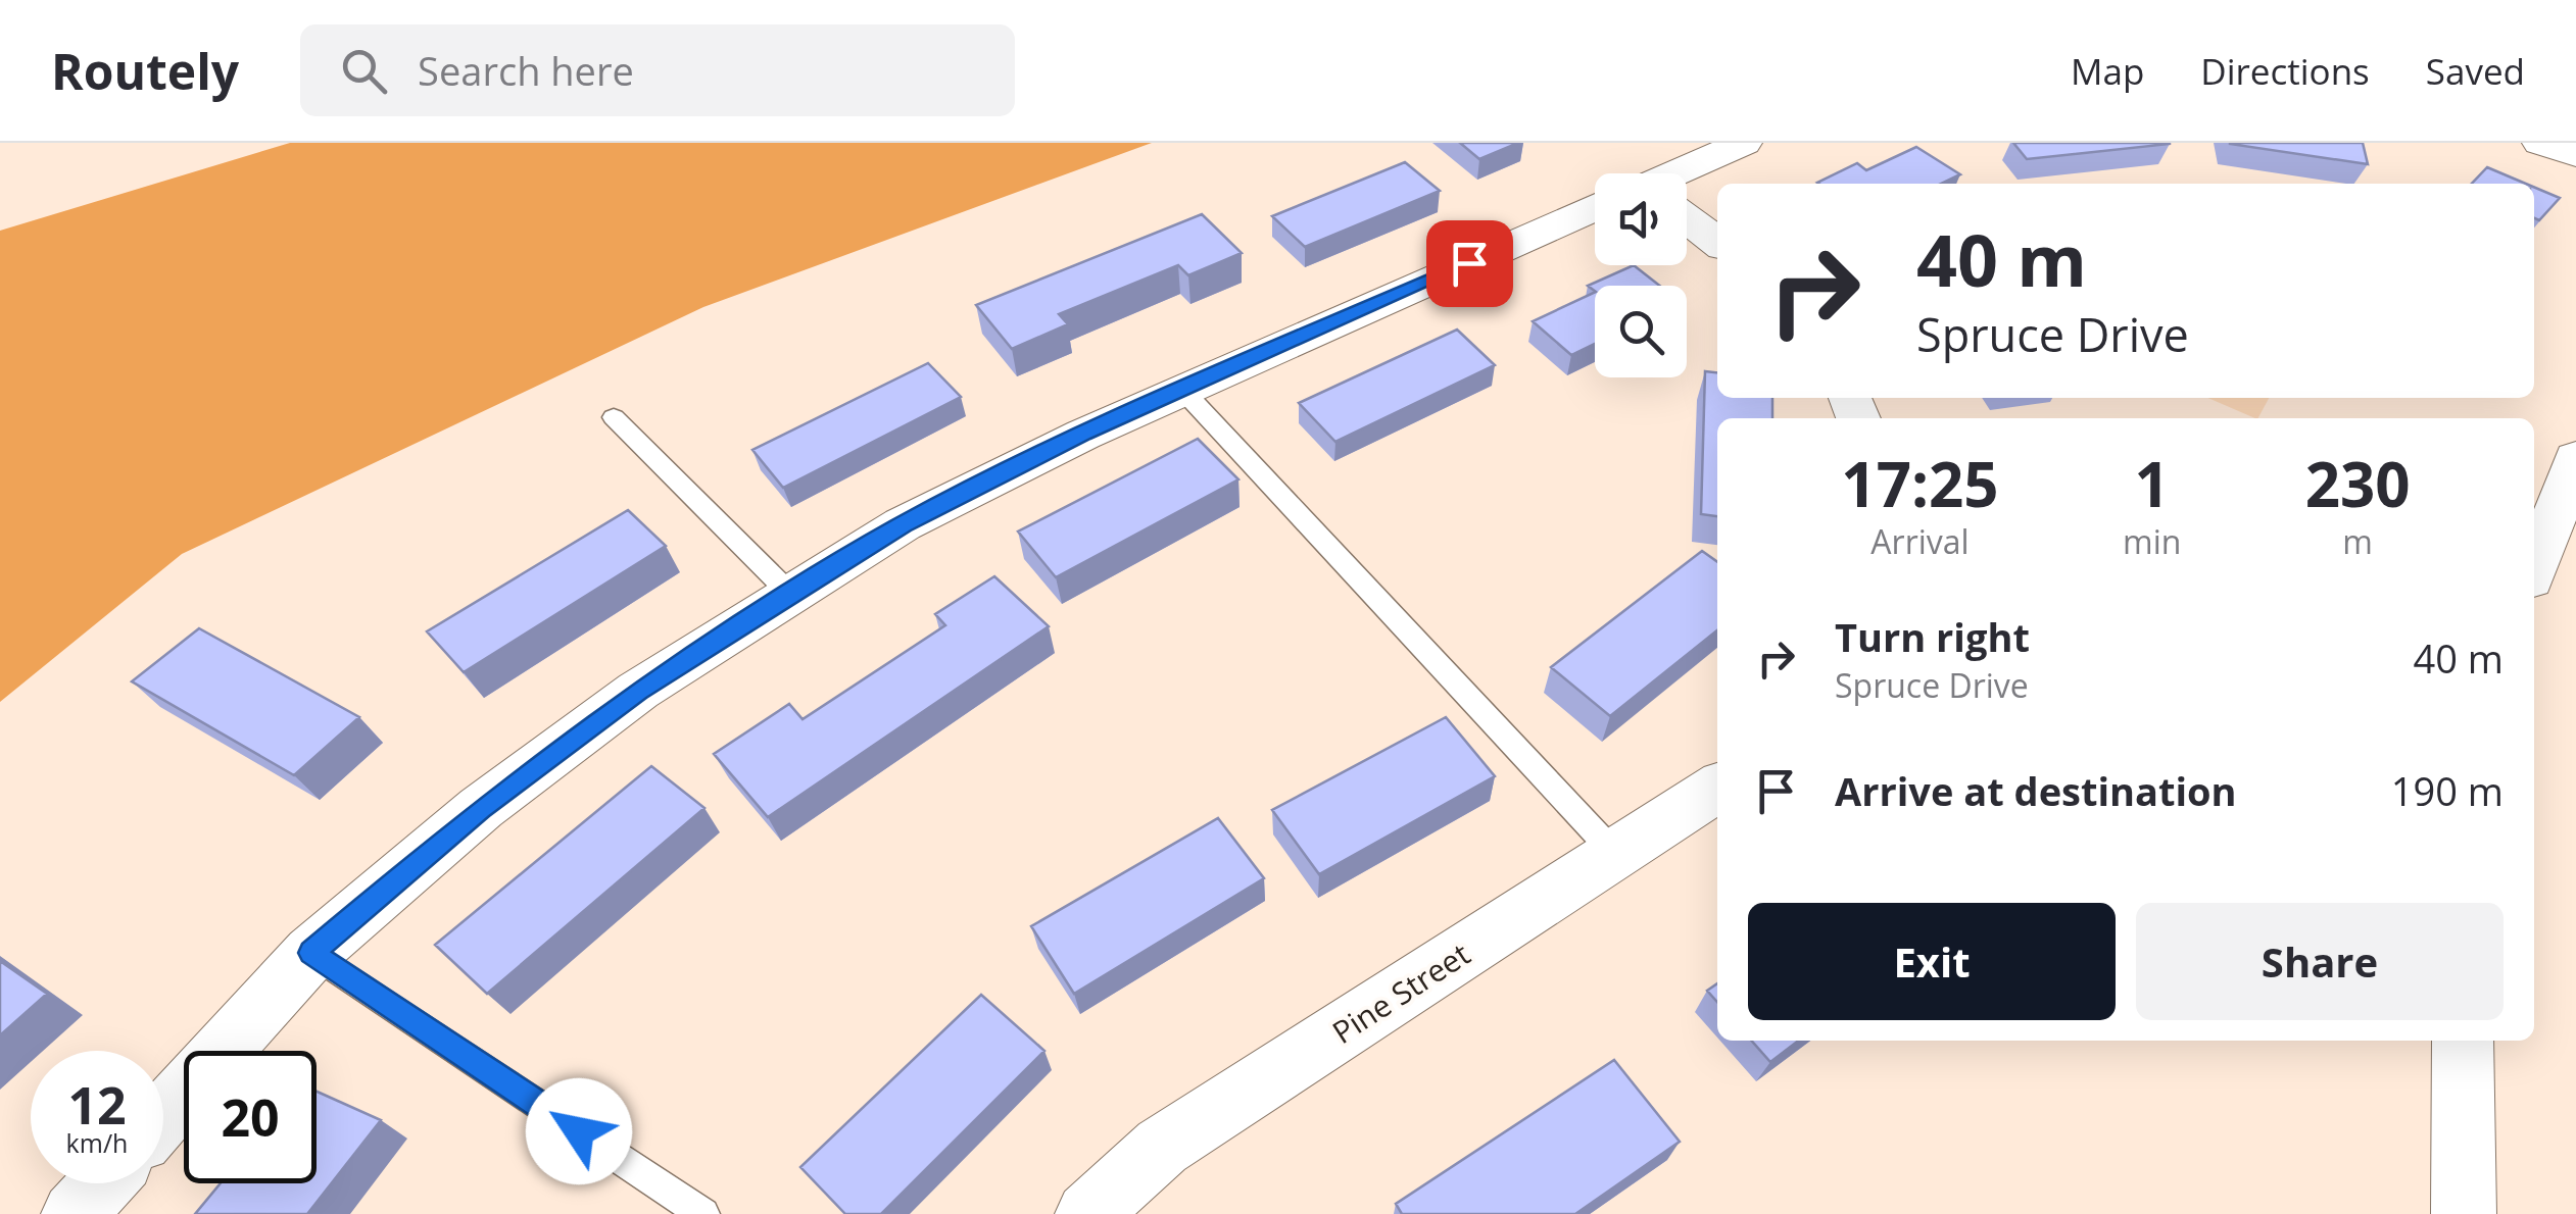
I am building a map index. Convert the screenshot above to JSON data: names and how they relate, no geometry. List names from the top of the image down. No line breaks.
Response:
{"streets":{"street":["Pine Street"]},"page":{"header":"Routely","search":"Search here","nav":["Map","Directions","Saved"],"turn":["40 m","Spruce Drive"],"eta":["17:25","Arrival","1","min","230","m"],"list":[{"name":"Turn right","note":"Spruce Drive","value":"40 m"},{"name":"Arrive at destination","value":"190 m"}],"buttons":["Exit","Share"],"speed":"12 km/h","limit":"20"}}
